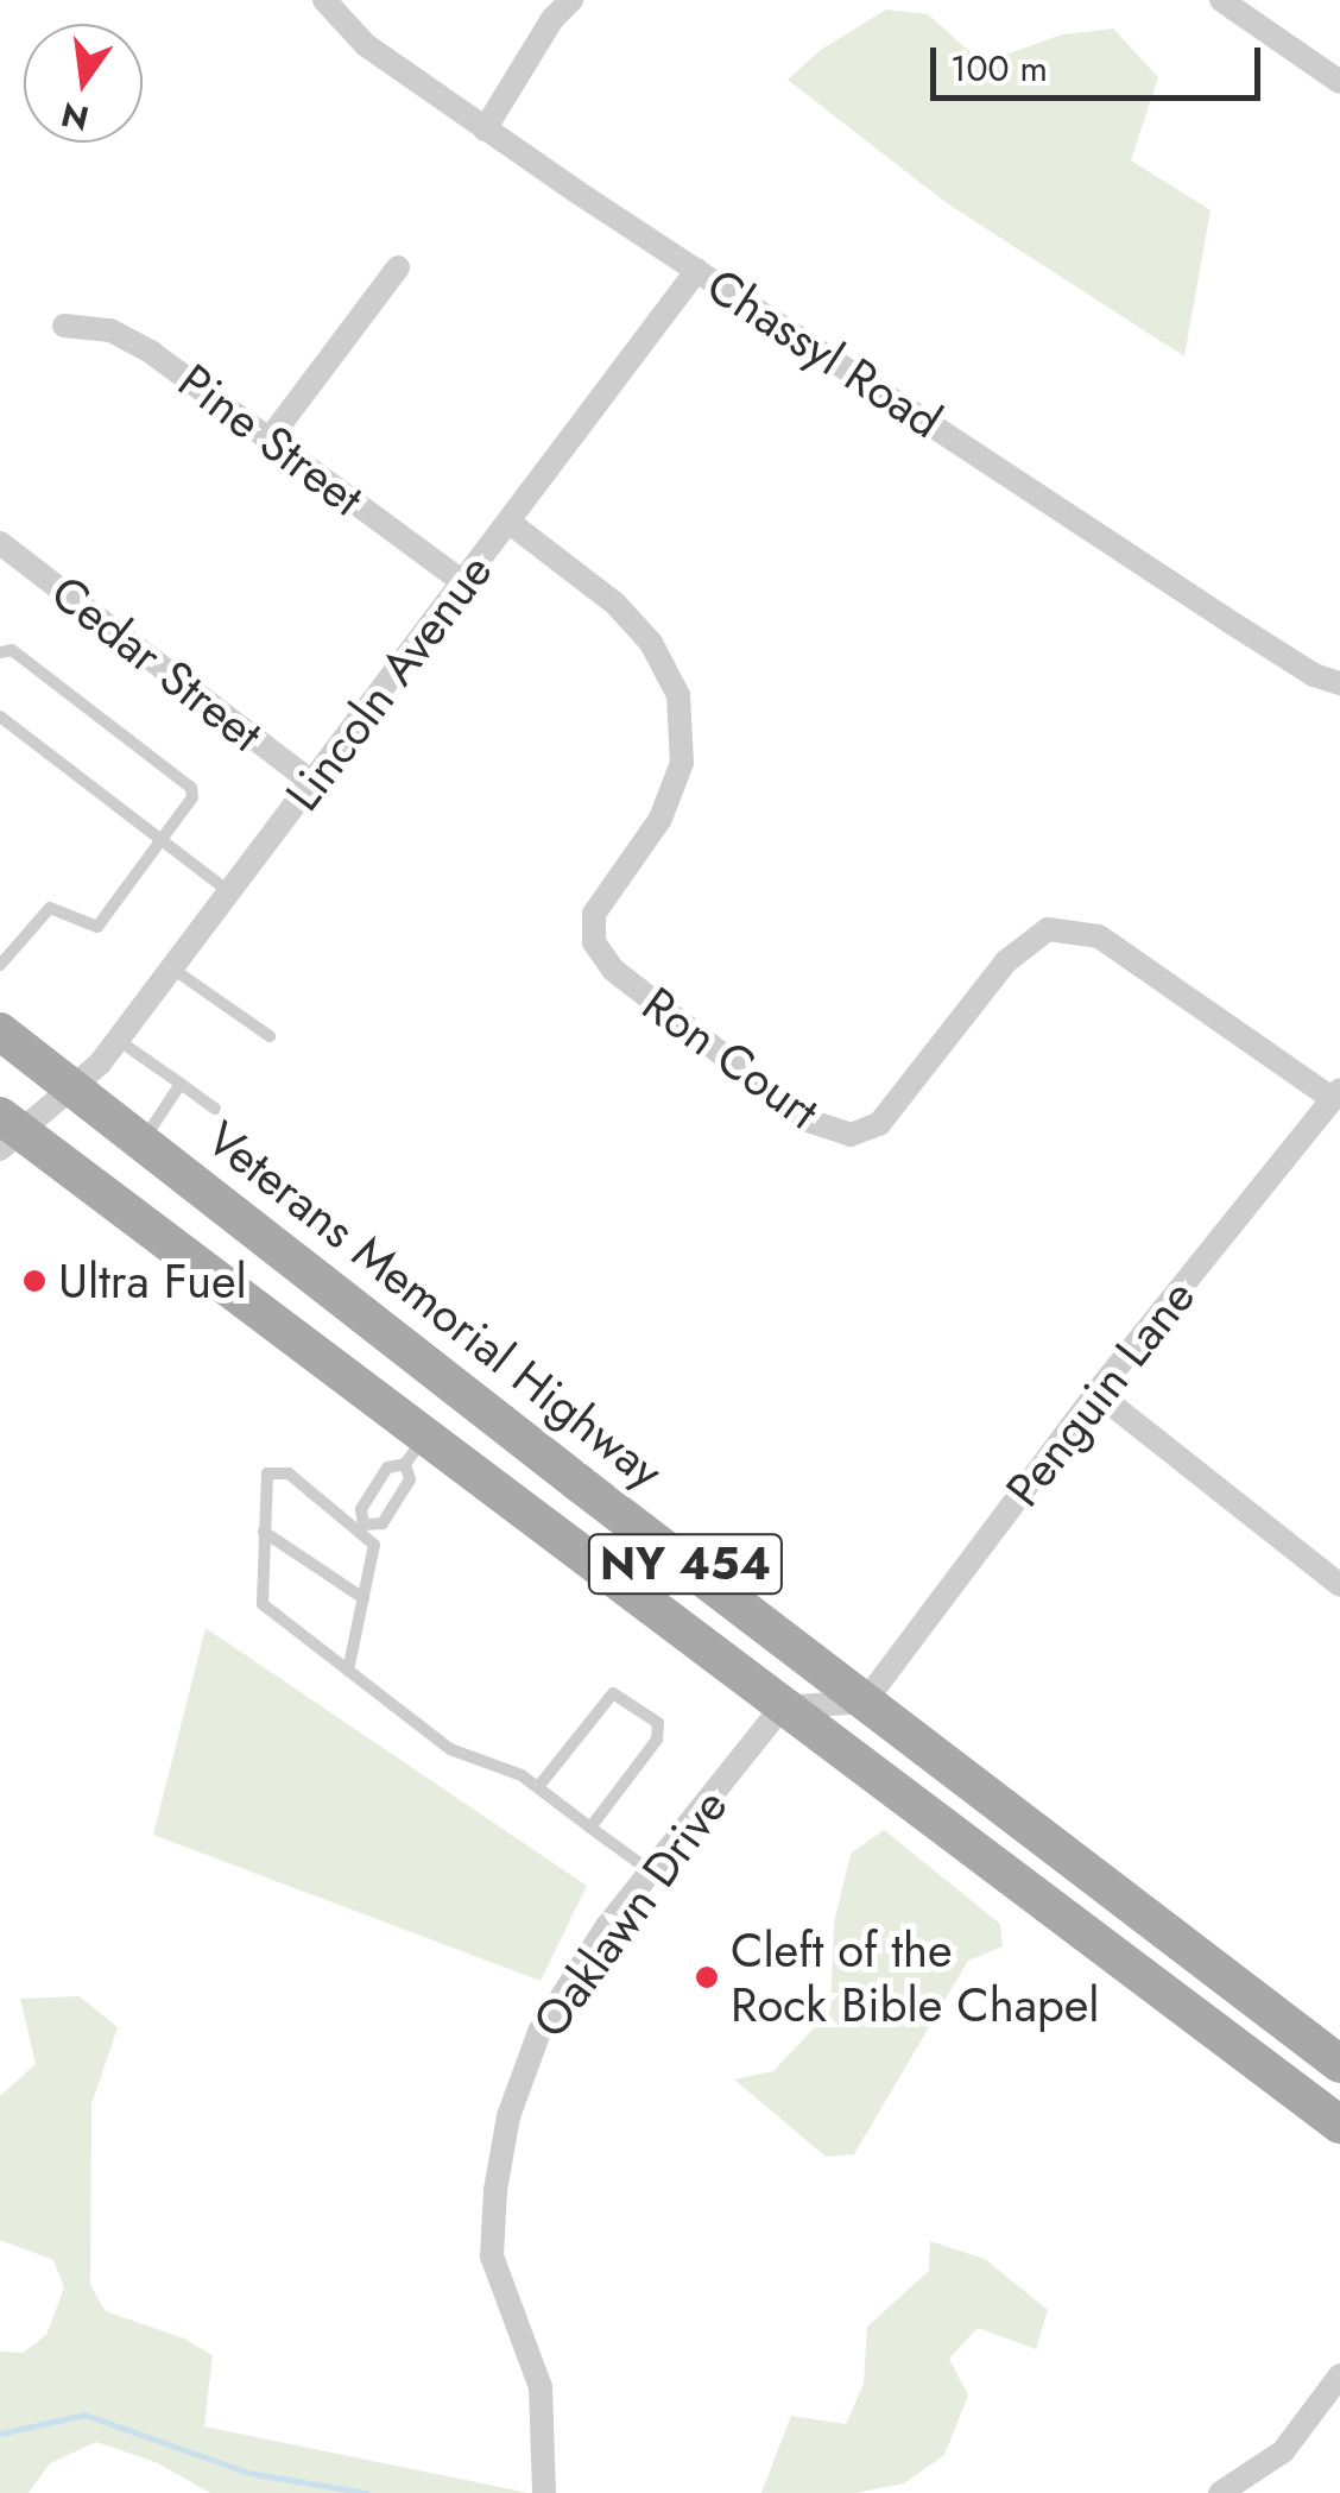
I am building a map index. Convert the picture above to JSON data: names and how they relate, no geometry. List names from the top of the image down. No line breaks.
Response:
{"streets":{"main road":["Veterans Memorial Highway","NY 454"],"street":["Chassyl Road","Pine Street","Cedar Street","Lincoln Avenue","Ron Court","Penguin Lane","Oaklawn Drive"]},"crossings":[["Chassyl Road","Lincoln Avenue"],["Pine Street","Lincoln Avenue"],["Cedar Street","Lincoln Avenue"],["Lincoln Avenue","Ron Court"],["Lincoln Avenue","Veterans Memorial Highway"],["Lincoln Avenue","NY 454"],["Ron Court","Penguin Lane"],["Veterans Memorial Highway","Penguin Lane"],["NY 454","Oaklawn Drive"]],"places":["Ultra Fuel","Cleft of the Rock Bible Chapel"],"scale_bar":"100 m","north":"bottom"}
